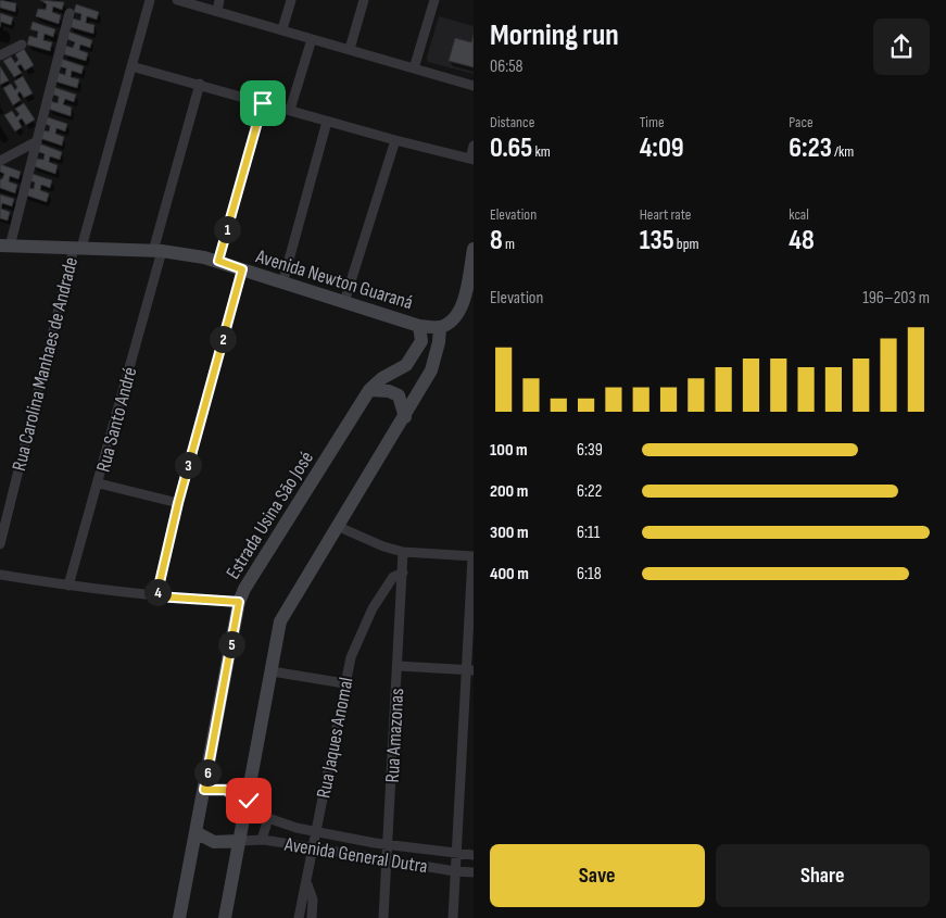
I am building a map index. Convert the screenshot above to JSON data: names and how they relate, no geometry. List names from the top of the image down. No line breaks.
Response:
{"streets":{"main road":["Avenida Newton Guaraná","Estrada Usina São José"],"street":["Rua Carolina Manhaes de Andrade","Rua Santo André","Rua Amazonas","Rua Jaques Anomal","Avenida General Dutra"]},"crossings":[["Avenida Newton Guaraná","Rua Carolina Manhaes de Andrade"],["Avenida Newton Guaraná","Rua Santo André"],["Avenida Newton Guaraná","Estrada Usina São José"],["Rua Amazonas","Rua Jaques Anomal"],["Rua Amazonas","Avenida General Dutra"],["Rua Jaques Anomal","Avenida General Dutra"]],"page":{"heading":["Morning run","06:58"],"stats":[["Distance","0.65 km"],["Time","4:09"],["Pace","6:23 /km"],["Elevation","8 m"],["Heart rate","135 bpm"],["kcal","48"]],"pins":["1","2","3","4","5","6"],"chart":["Elevation","196–203 m"],"list":[{"name":"100 m","note":"6:39"},{"name":"200 m","note":"6:22"},{"name":"300 m","note":"6:11"},{"name":"400 m","note":"6:18"}],"buttons":["Save","Share"]}}
